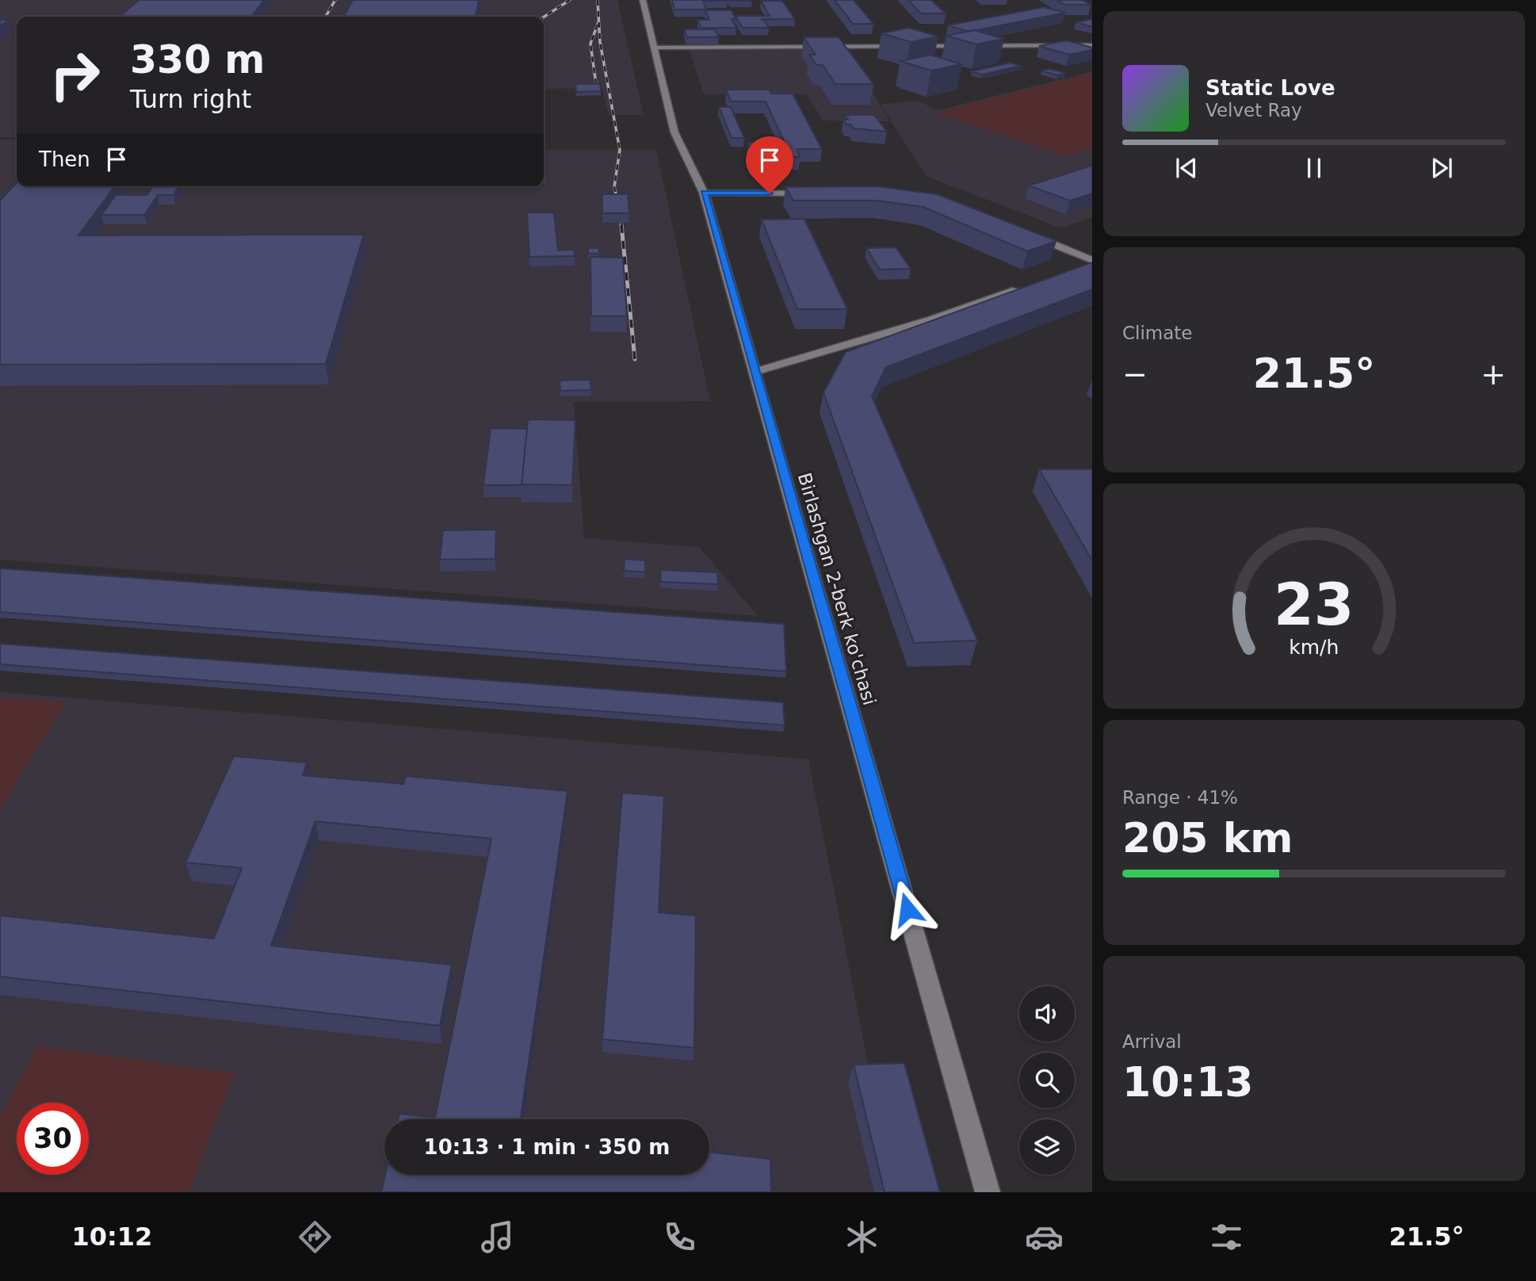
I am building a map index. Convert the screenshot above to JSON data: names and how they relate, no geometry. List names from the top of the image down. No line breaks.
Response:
{"streets":{"street":["Birlashgan 2-berk ko'chasi"]},"page":{"turn":["330 m","Turn right"],"song":["Static Love","Velvet Ray"],"then":"Then","tile":["Climate",["Range · 41%","205 km"],["Arrival","10:13"]],"heat":["−","21.5°","+"],"limit":"30","trip":"10:13 · 1 min · 350 m","tabs":["10:12","21.5°"],"gauge":["23","km/h"]}}
